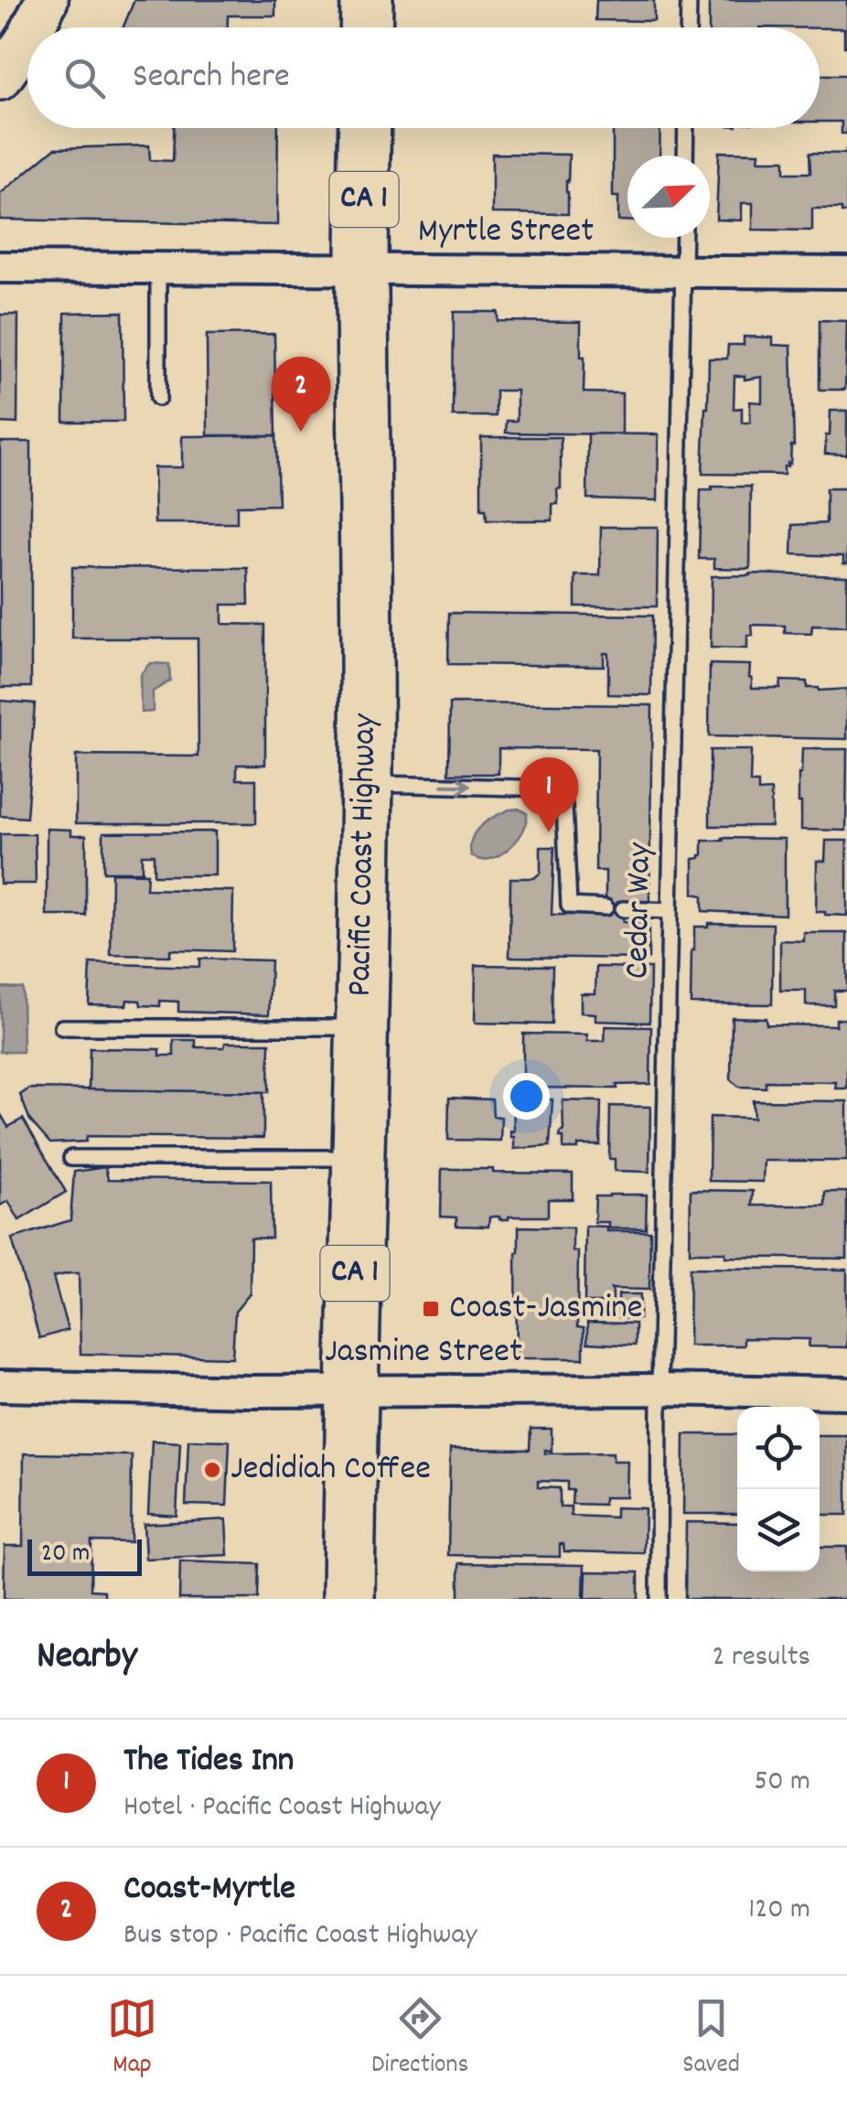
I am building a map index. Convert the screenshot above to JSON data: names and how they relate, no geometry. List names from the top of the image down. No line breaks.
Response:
{"streets":{"highway":["CA 1","Pacific Coast Highway"],"street":["Myrtle Street","Jasmine Street"],"lane":["Cedar Way"]},"crossings":[["Myrtle Street","Pacific Coast Highway"],["Myrtle Street","Cedar Way"],["Pacific Coast Highway","Jasmine Street"],["Cedar Way","Jasmine Street"]],"places":{"transit":["Coast-Jasmine"],"other":["Jedidiah Coffee"]},"scale_bar":"20 m","north":"top right","page":{"search":"Search here","pins":["2","1"],"scale":"20 m","heading":["Nearby","2 results"],"list":[{"mark":"1","name":"The Tides Inn","note":"Hotel · Pacific Coast Highway","value":"50 m"},{"mark":"2","name":"Coast-Myrtle","note":"Bus stop · Pacific Coast Highway","value":"120 m"}],"nav":["Map","Directions","Saved"]}}
